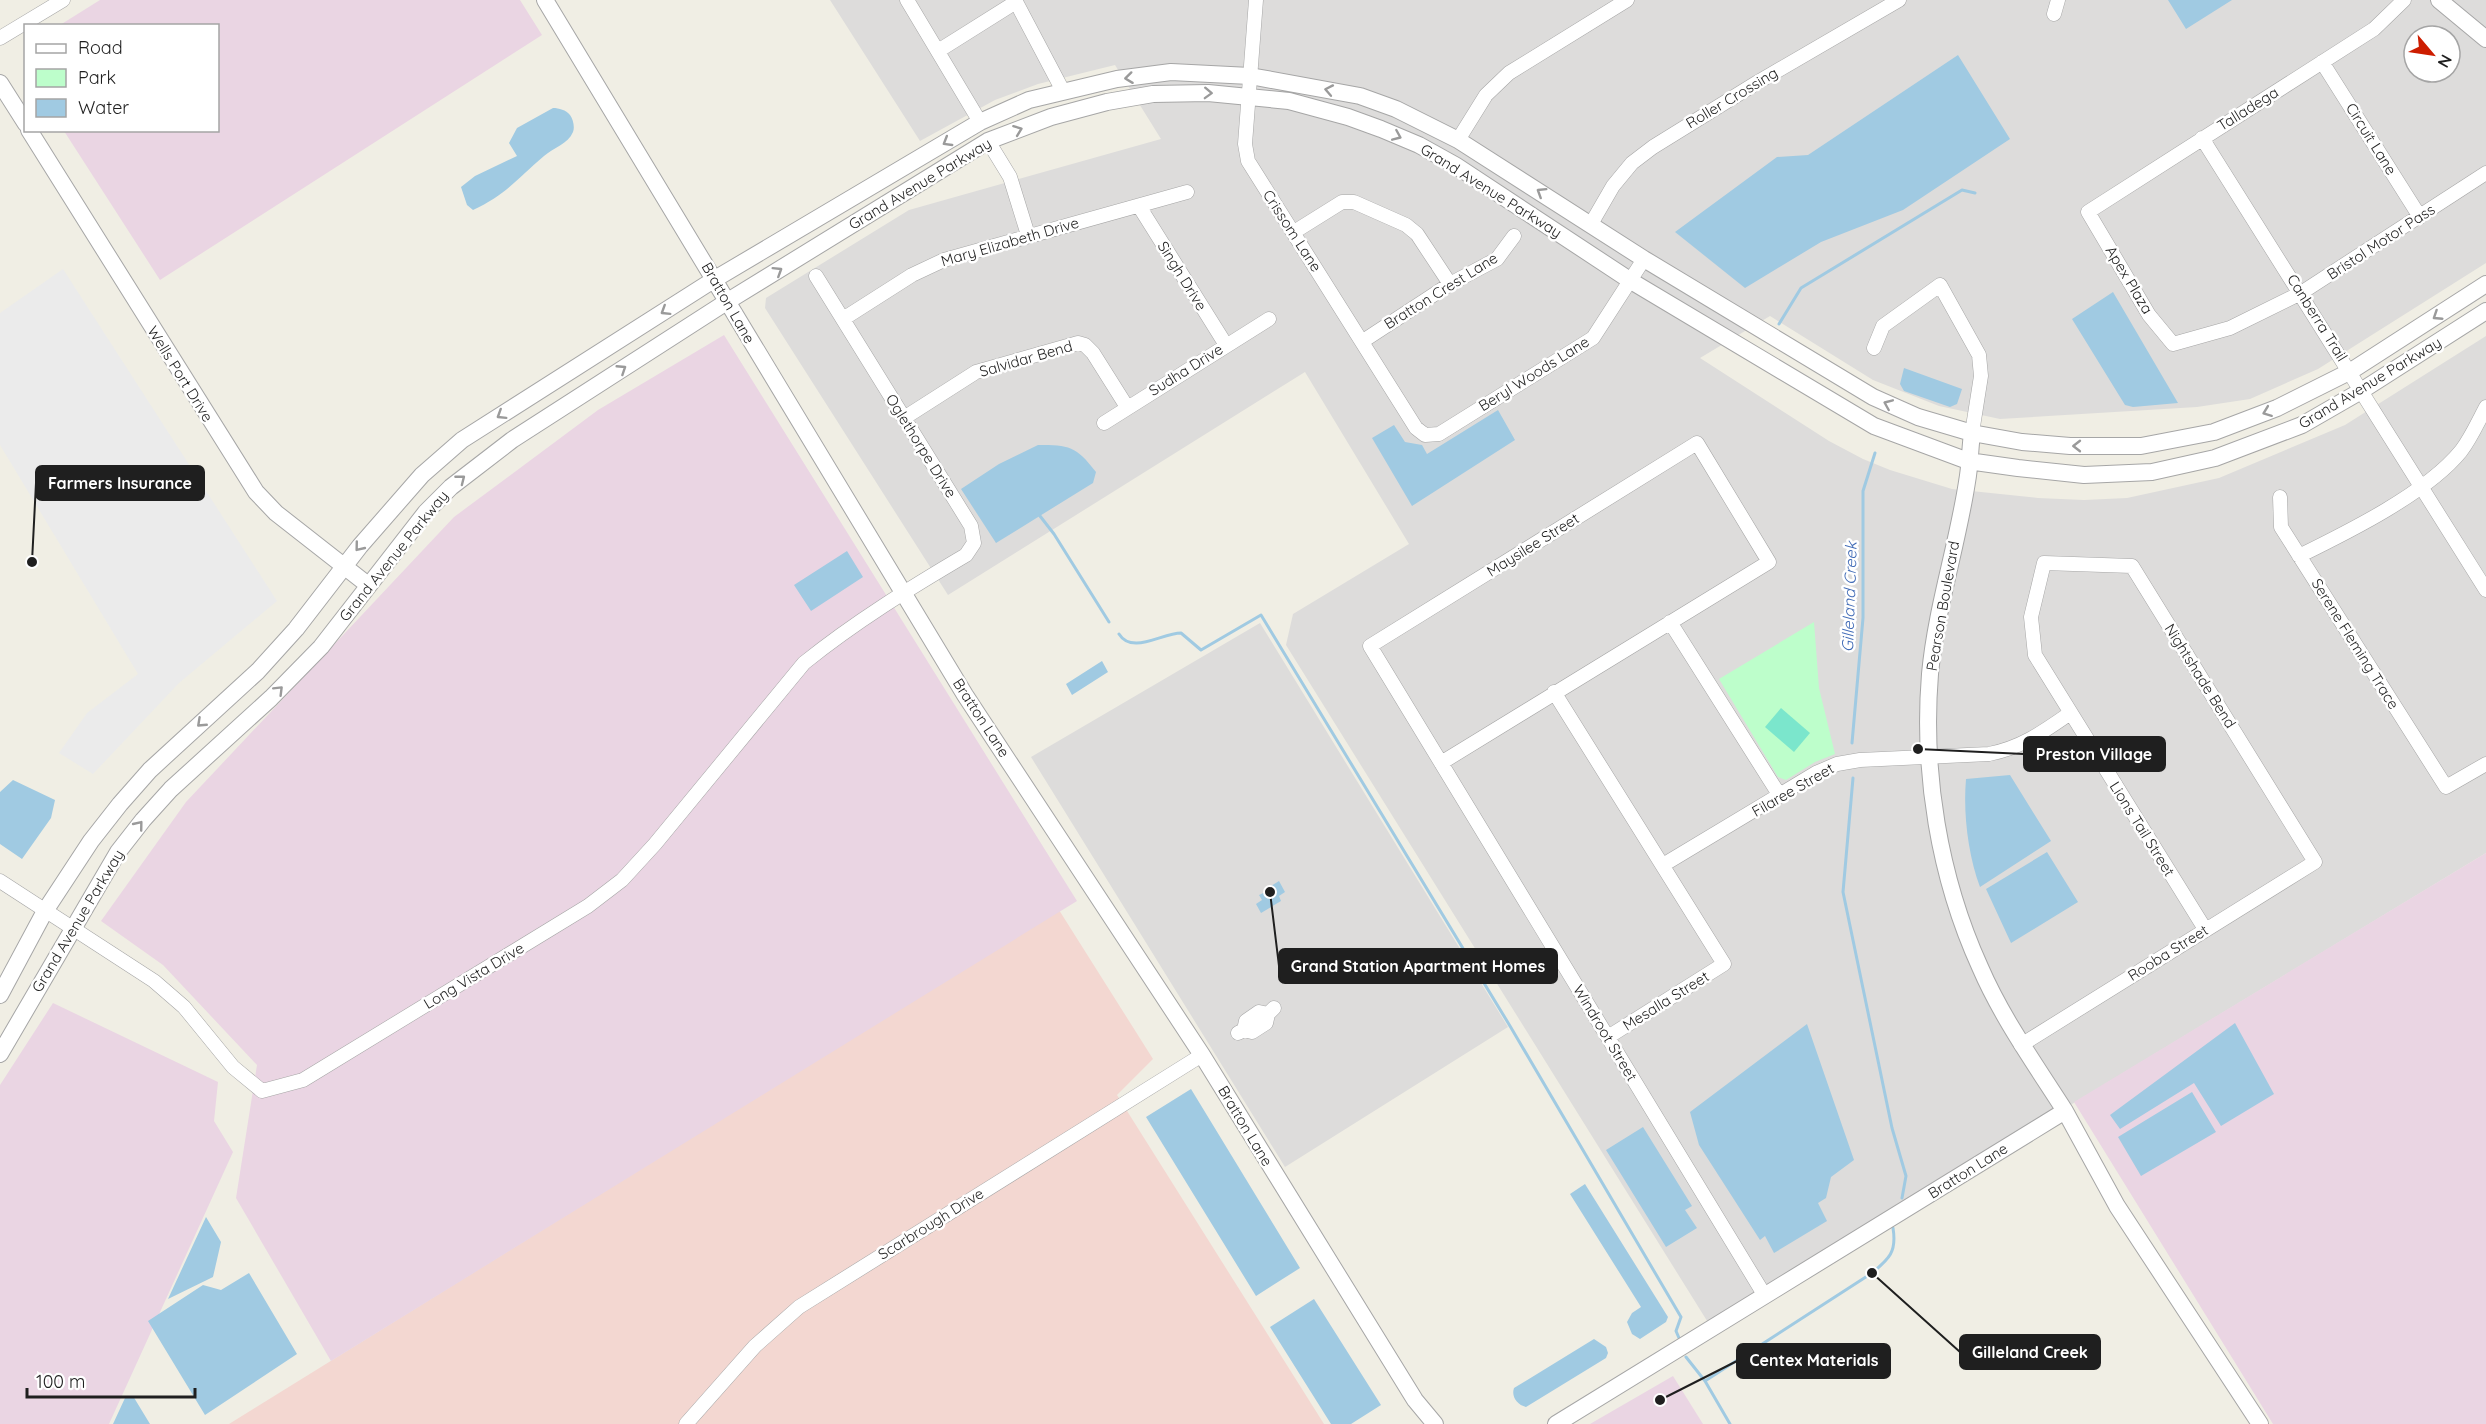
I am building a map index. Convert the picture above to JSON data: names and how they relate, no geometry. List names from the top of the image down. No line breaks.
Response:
{"streets":{"street":["Roller Crossing","Talladega","Circuit Lane","Grand Avenue Parkway","Crissom Lane","Mary Elizabeth Drive","Bristol Motor Pass","Singh Drive","Apex Plaza","Bratton Crest Lane","Bratton Lane","Canberra Trail","Salvidar Bend","Sudha Drive","Wells Port Drive","Beryl Woods Lane","Oglethorpe Drive","Maysilee Street","Pearson Boulevard","Serene Fleming Trace","Nightshade Bend","Filaree Street","Lions Tail Street","Rooba Street","Long Vista Drive","Mesalla Street","Windroot Street","Scarbrough Drive"]},"crossings":[["Roller Crossing","Grand Avenue Parkway"],["Talladega","Circuit Lane"],["Talladega","Apex Plaza"],["Talladega","Canberra Trail"],["Circuit Lane","Bristol Motor Pass"],["Grand Avenue Parkway","Crissom Lane"],["Grand Avenue Parkway","Bratton Lane"],["Grand Avenue Parkway","Canberra Trail"],["Grand Avenue Parkway","Wells Port Drive"],["Grand Avenue Parkway","Beryl Woods Lane"],["Grand Avenue Parkway","Pearson Boulevard"],["Grand Avenue Parkway","Long Vista Drive"],["Crissom Lane","Bratton Crest Lane"],["Crissom Lane","Beryl Woods Lane"],["Mary Elizabeth Drive","Singh Drive"],["Mary Elizabeth Drive","Oglethorpe Drive"],["Bristol Motor Pass","Apex Plaza"],["Bristol Motor Pass","Canberra Trail"],["Singh Drive","Sudha Drive"],["Bratton Lane","Oglethorpe Drive"],["Bratton Lane","Pearson Boulevard"],["Bratton Lane","Long Vista Drive"],["Bratton Lane","Windroot Street"],["Bratton Lane","Scarbrough Drive"],["Salvidar Bend","Sudha Drive"],["Salvidar Bend","Oglethorpe Drive"],["Oglethorpe Drive","Long Vista Drive"],["Maysilee Street","Windroot Street"],["Pearson Boulevard","Filaree Street"],["Pearson Boulevard","Rooba Street"],["Nightshade Bend","Lions Tail Street"],["Nightshade Bend","Rooba Street"],["Filaree Street","Lions Tail Street"],["Filaree Street","Mesalla Street"],["Lions Tail Street","Rooba Street"],["Mesalla Street","Windroot Street"]],"water":["Gilleland Creek"],"places":["Farmers Insurance","Preston Village","Grand Station Apartment Homes","Gilleland Creek","Centex Materials"],"legend":["Road","Park","Water"],"scale_bar":"100 m","north":"bottom right"}
